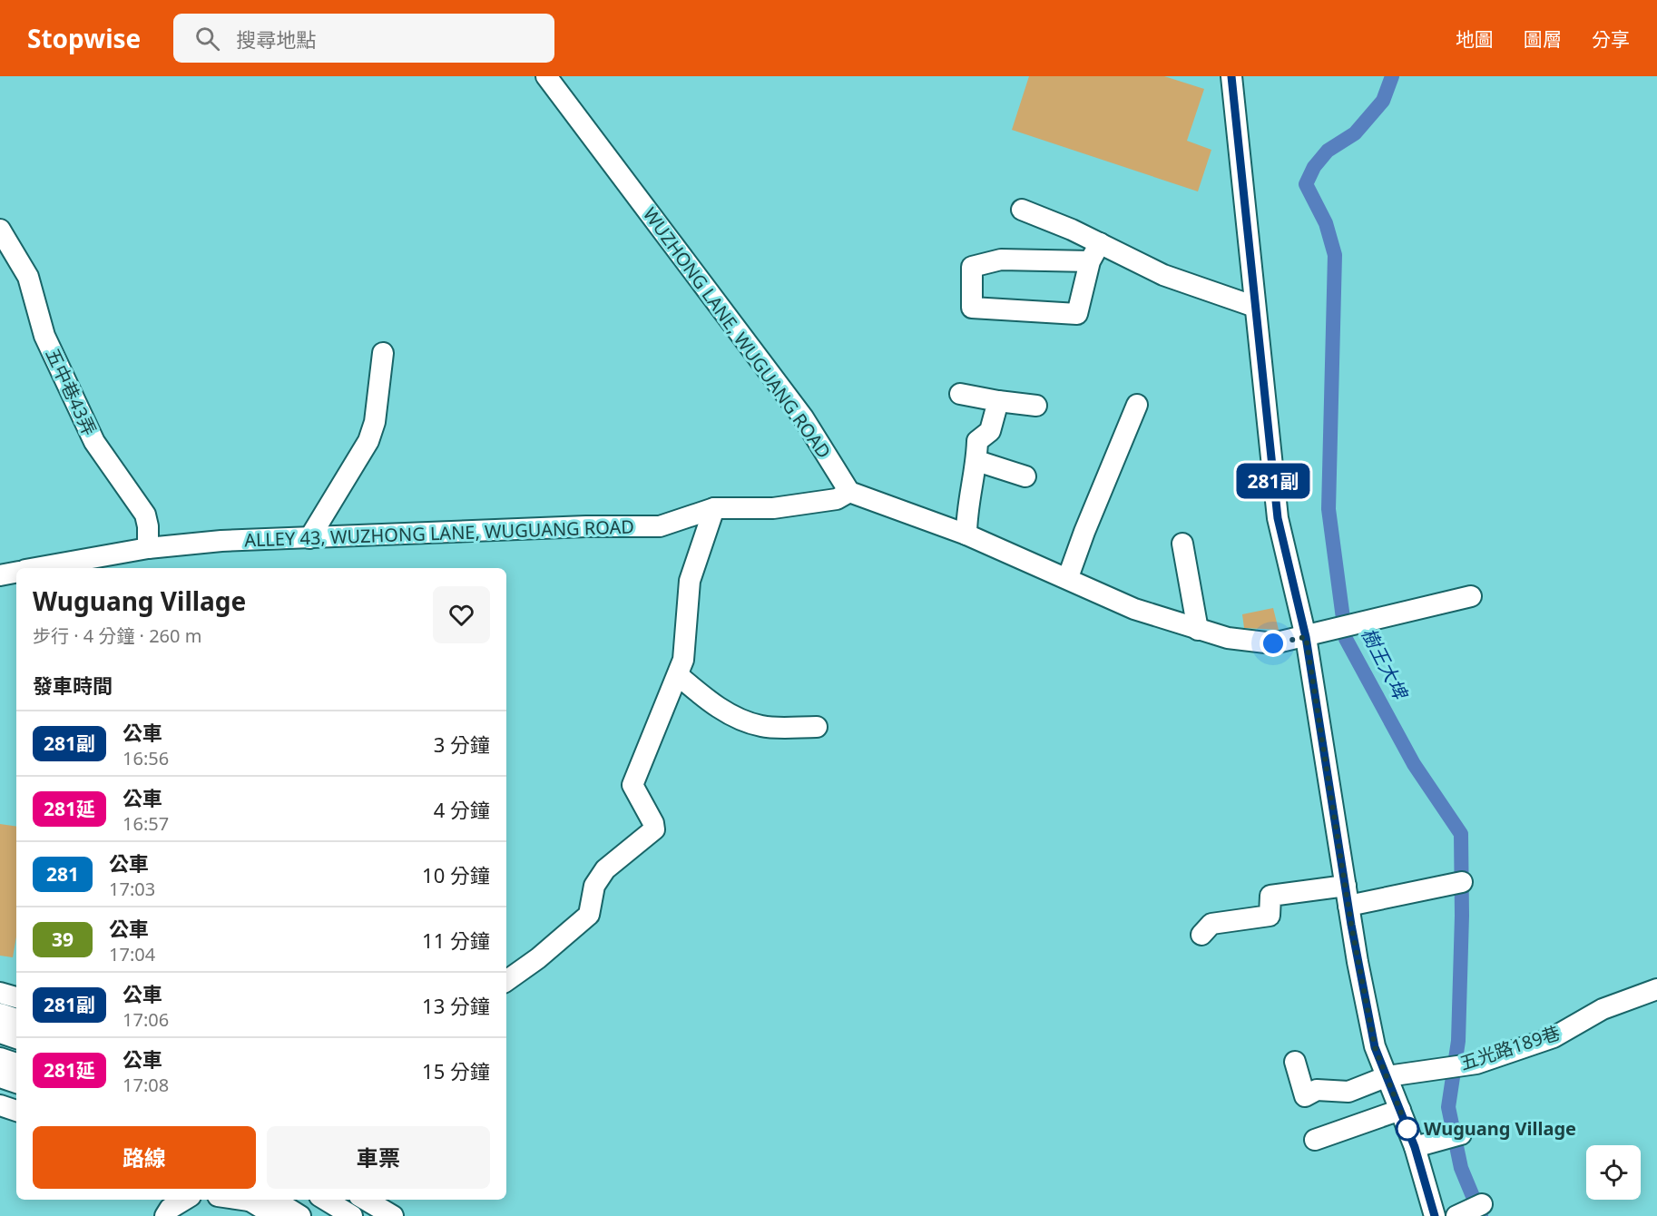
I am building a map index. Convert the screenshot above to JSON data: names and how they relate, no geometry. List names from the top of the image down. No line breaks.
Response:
{"streets":{"street":["WUZHONG LANE, WUGUANG ROAD","五中巷43弄","ALLEY 43, WUZHONG LANE, WUGUANG ROAD","五光路189巷"]},"crossings":[["WUZHONG LANE, WUGUANG ROAD","ALLEY 43, WUZHONG LANE, WUGUANG ROAD"],["五中巷43弄","ALLEY 43, WUZHONG LANE, WUGUANG ROAD"]],"water":["樹王大埤"],"places":["Wuguang Village"],"lines":["bus line 281副"],"page":{"header":"Stopwise","search":"搜尋地點","nav":["地圖","圖層","分享"],"on_map":"281副","heading":[["Wuguang Village","步行 · 4 分鐘 · 260 m"],"發車時間"],"list":[{"mark":"281副","name":"公車","note":"16:56","value":"3 分鐘"},{"mark":"281延","name":"公車","note":"16:57","value":"4 分鐘"},{"mark":"281","name":"公車","note":"17:03","value":"10 分鐘"},{"mark":"39","name":"公車","note":"17:04","value":"11 分鐘"},{"mark":"281副","name":"公車","note":"17:06","value":"13 分鐘"},{"mark":"281延","name":"公車","note":"17:08","value":"15 分鐘"}],"buttons":["路線","車票"]}}
